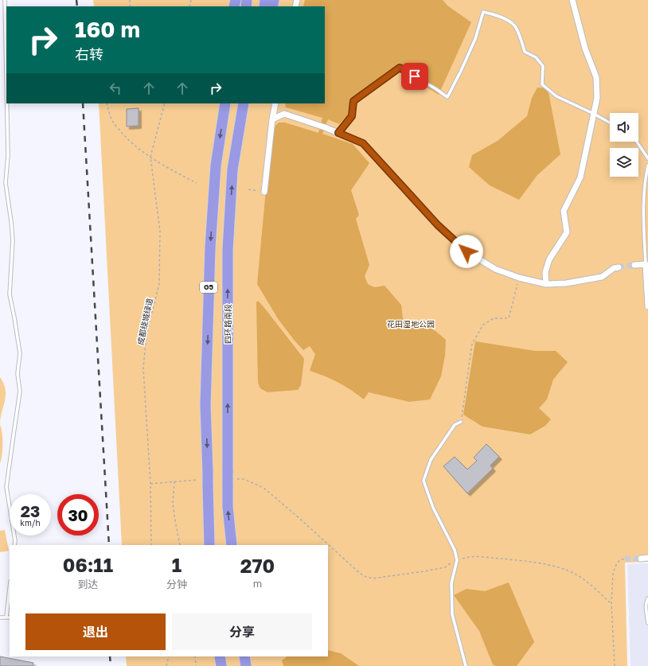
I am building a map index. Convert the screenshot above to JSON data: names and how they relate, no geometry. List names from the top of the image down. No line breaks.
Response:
{"streets":{"highway":["G5","四环路南段"],"path":["成都绕城绿道"]},"parks":["花田湿地公园"],"page":{"turn":["160 m","右转"],"speed":"23 km/h","limit":"30","eta":["06:11","到达","1","分钟","270","m"],"buttons":["退出","分享"]}}
